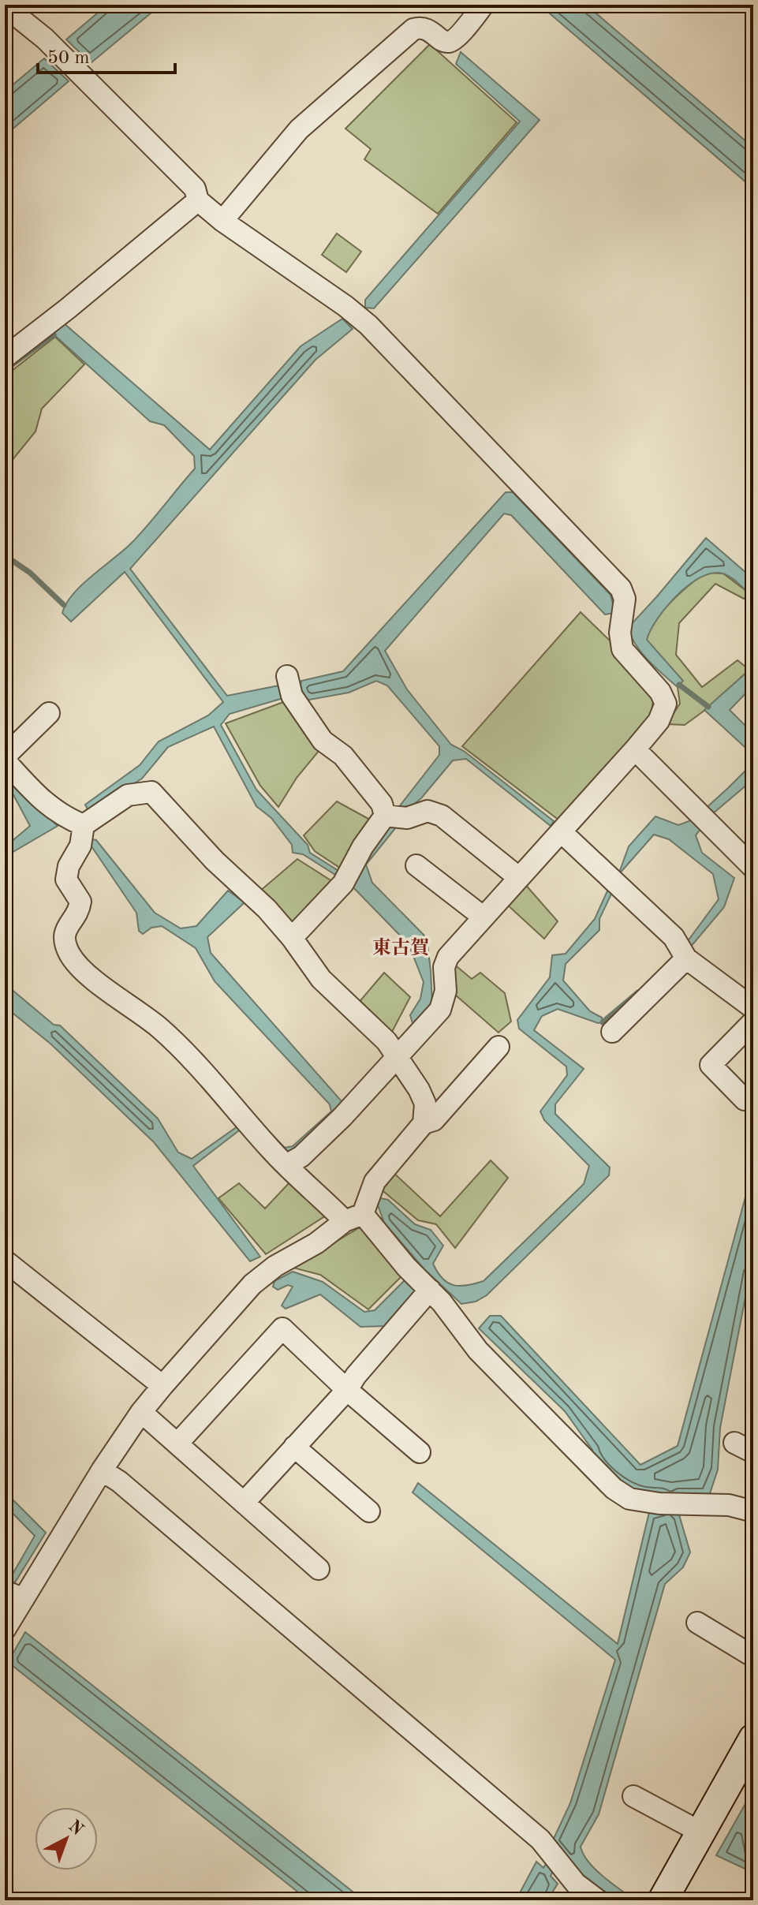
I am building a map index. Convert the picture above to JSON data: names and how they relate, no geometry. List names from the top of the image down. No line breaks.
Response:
{"districts":["東古賀"],"scale_bar":"50 m","north":"top right"}
